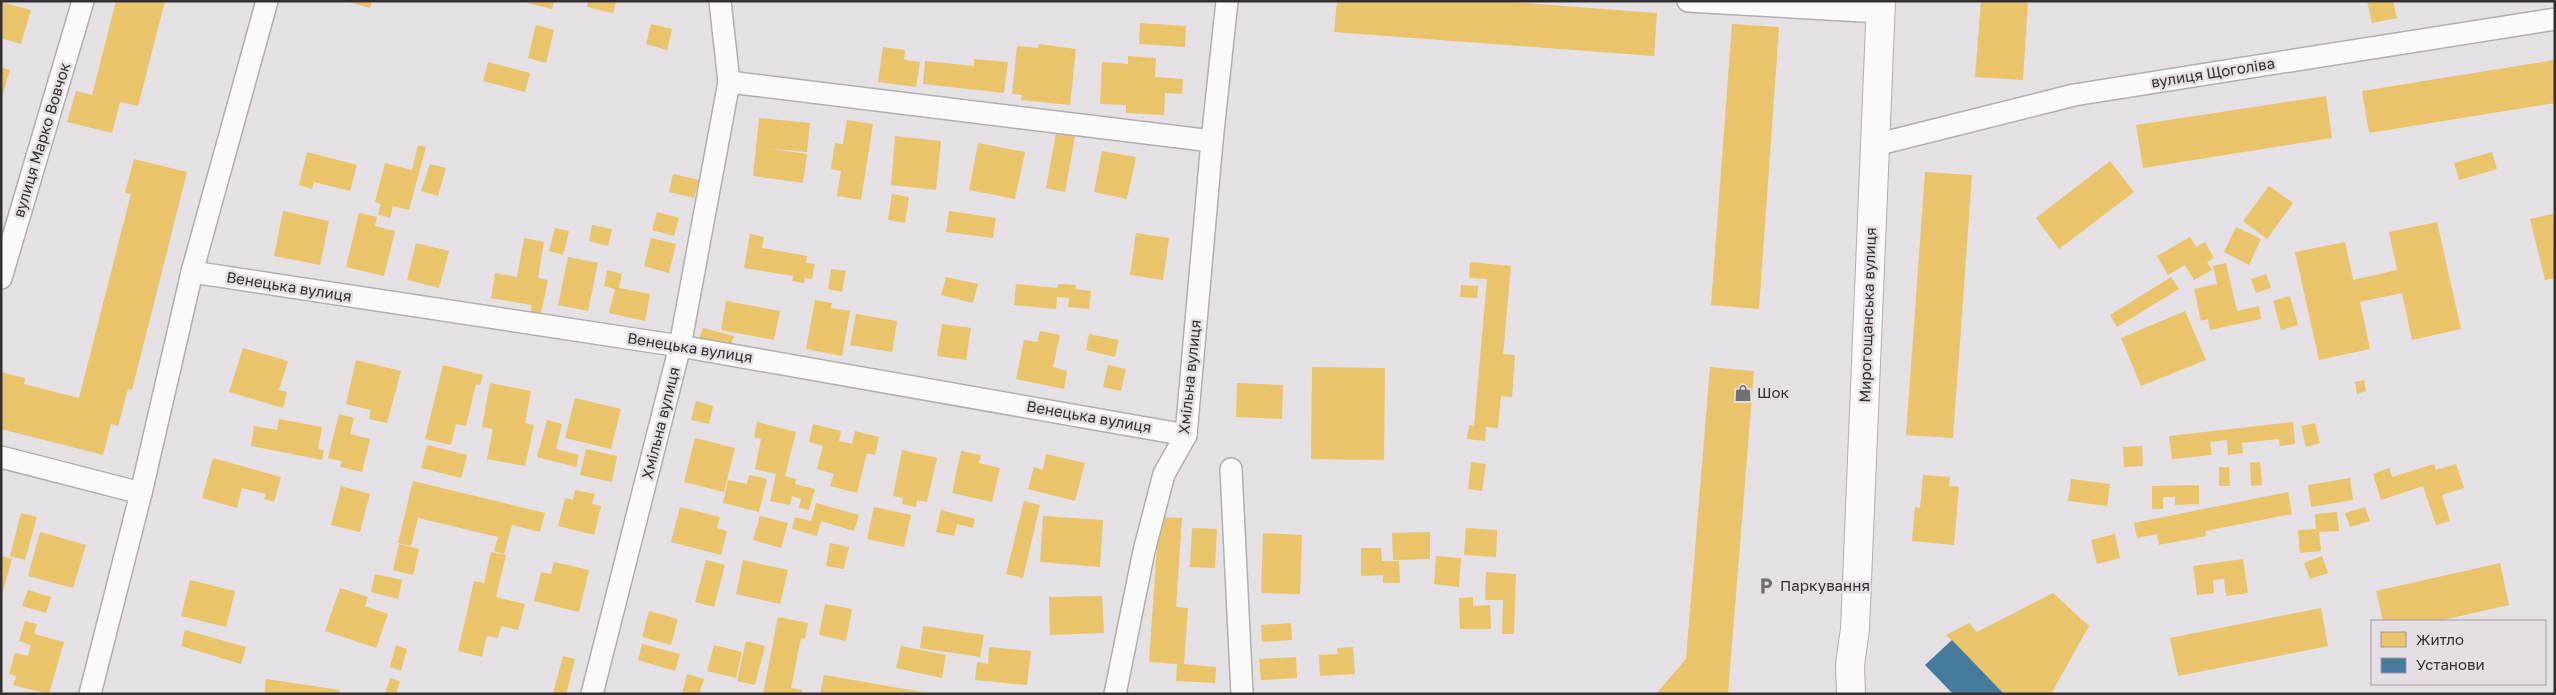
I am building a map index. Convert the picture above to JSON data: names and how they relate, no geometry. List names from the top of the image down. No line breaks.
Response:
{"streets":{"main road":["Мирогощанська вулиця"],"street":["вулиця Щоголіва","вулиця Марко Вовчок","Венецька вулиця","Хмільна вулиця"]},"crossings":[["вулиця Щоголіва","Мирогощанська вулиця"],["Венецька вулиця","Хмільна вулиця"]],"places":{"shop":["Шок"],"parking":["Паркування"]},"legend":["Житло","Установи"]}
